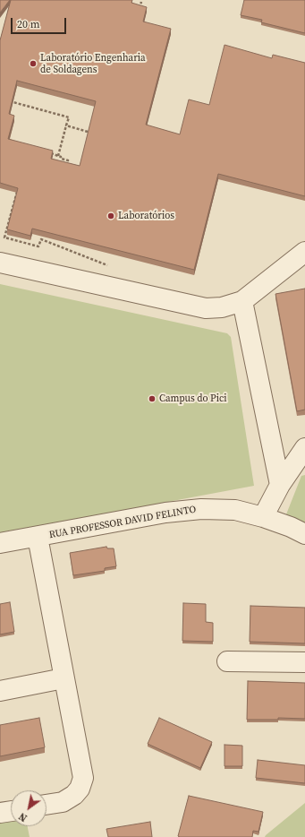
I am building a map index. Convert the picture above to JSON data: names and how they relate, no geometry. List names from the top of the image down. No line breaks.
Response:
{"streets":{"street":["RUA PROFESSOR DAVID FELINTO"]},"places":["Laboratório Engenharia de Soldagens","Laboratórios","Campus do Pici"],"scale_bar":"20 m","north":"bottom left"}
